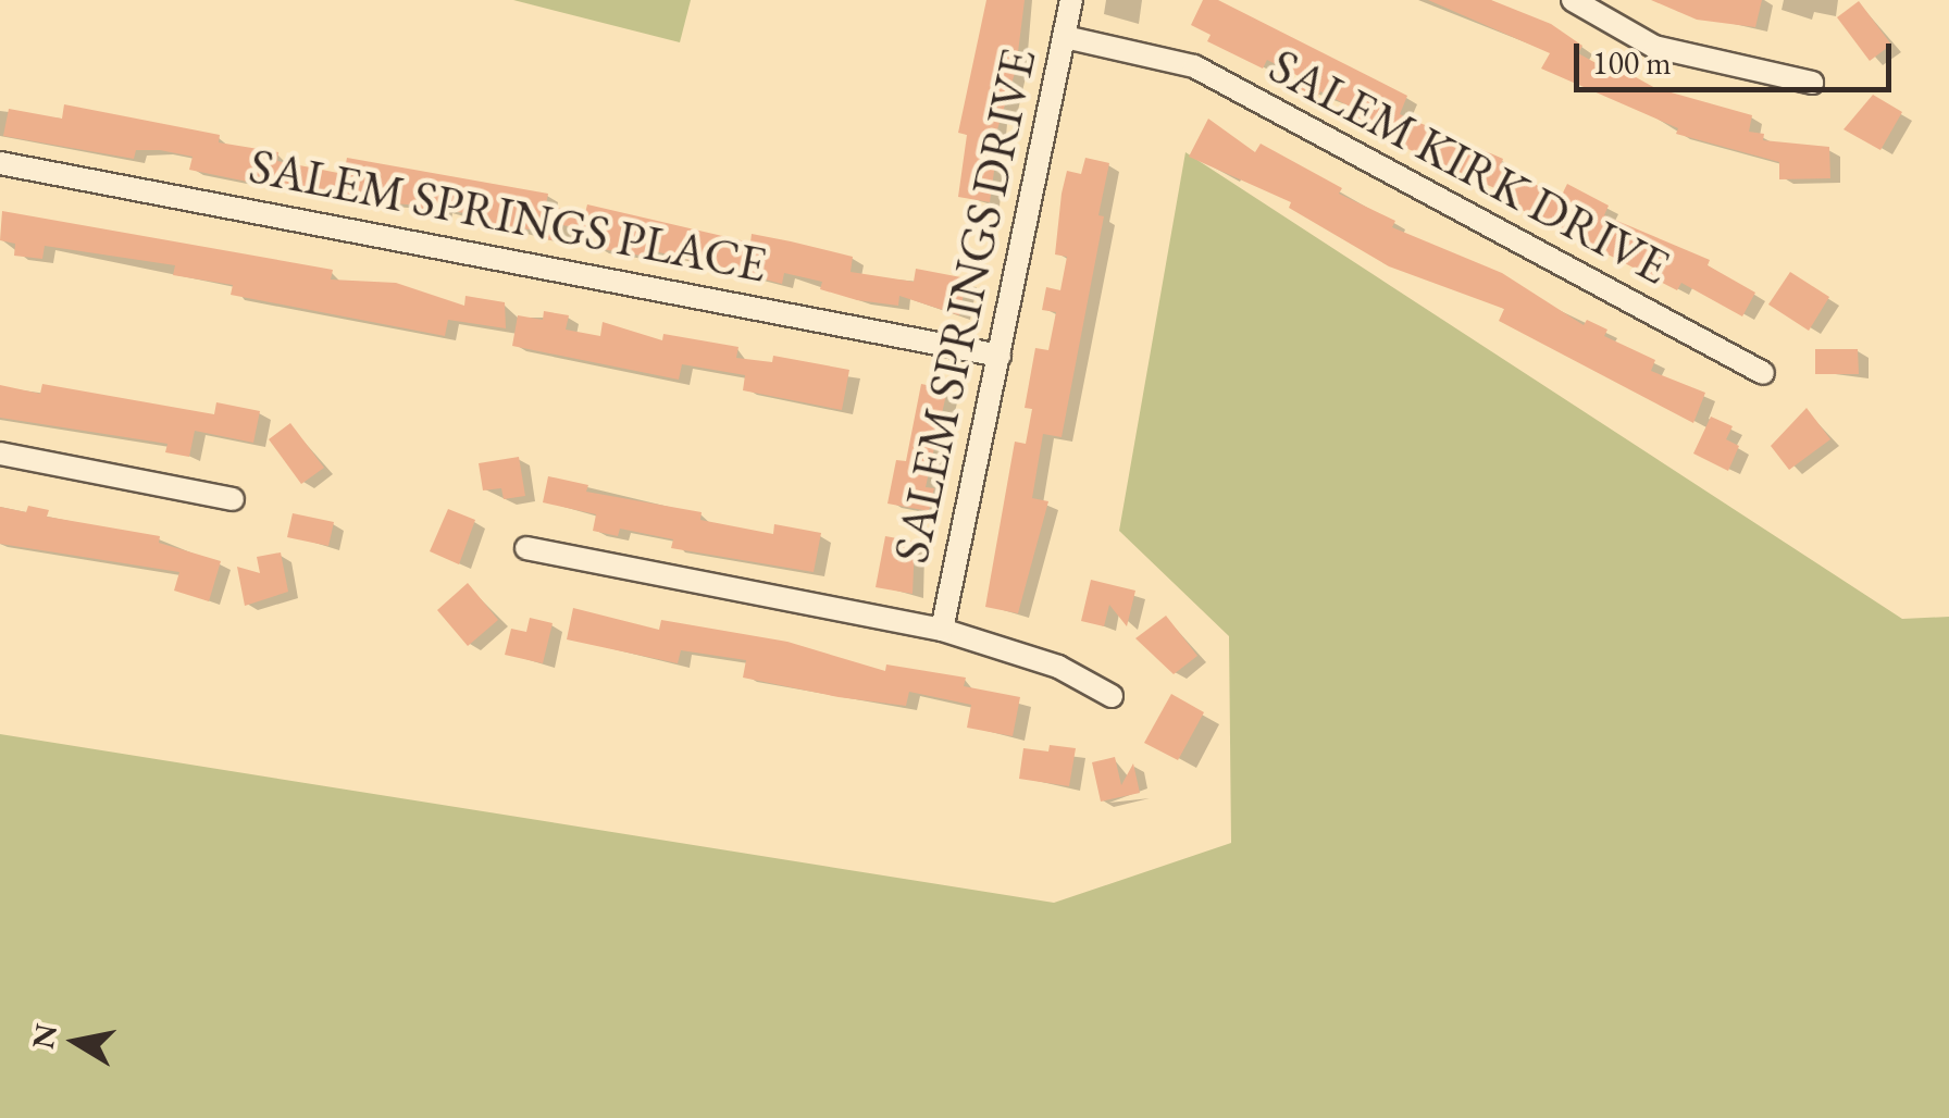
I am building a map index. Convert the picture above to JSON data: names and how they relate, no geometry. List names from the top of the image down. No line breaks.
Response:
{"streets":{"street":["SALEM KIRK DRIVE","SALEM SPRINGS PLACE","SALEM SPRINGS DRIVE"]},"crossings":[["SALEM KIRK DRIVE","SALEM SPRINGS DRIVE"],["SALEM SPRINGS PLACE","SALEM SPRINGS DRIVE"]],"scale_bar":"100 m","north":"left"}
